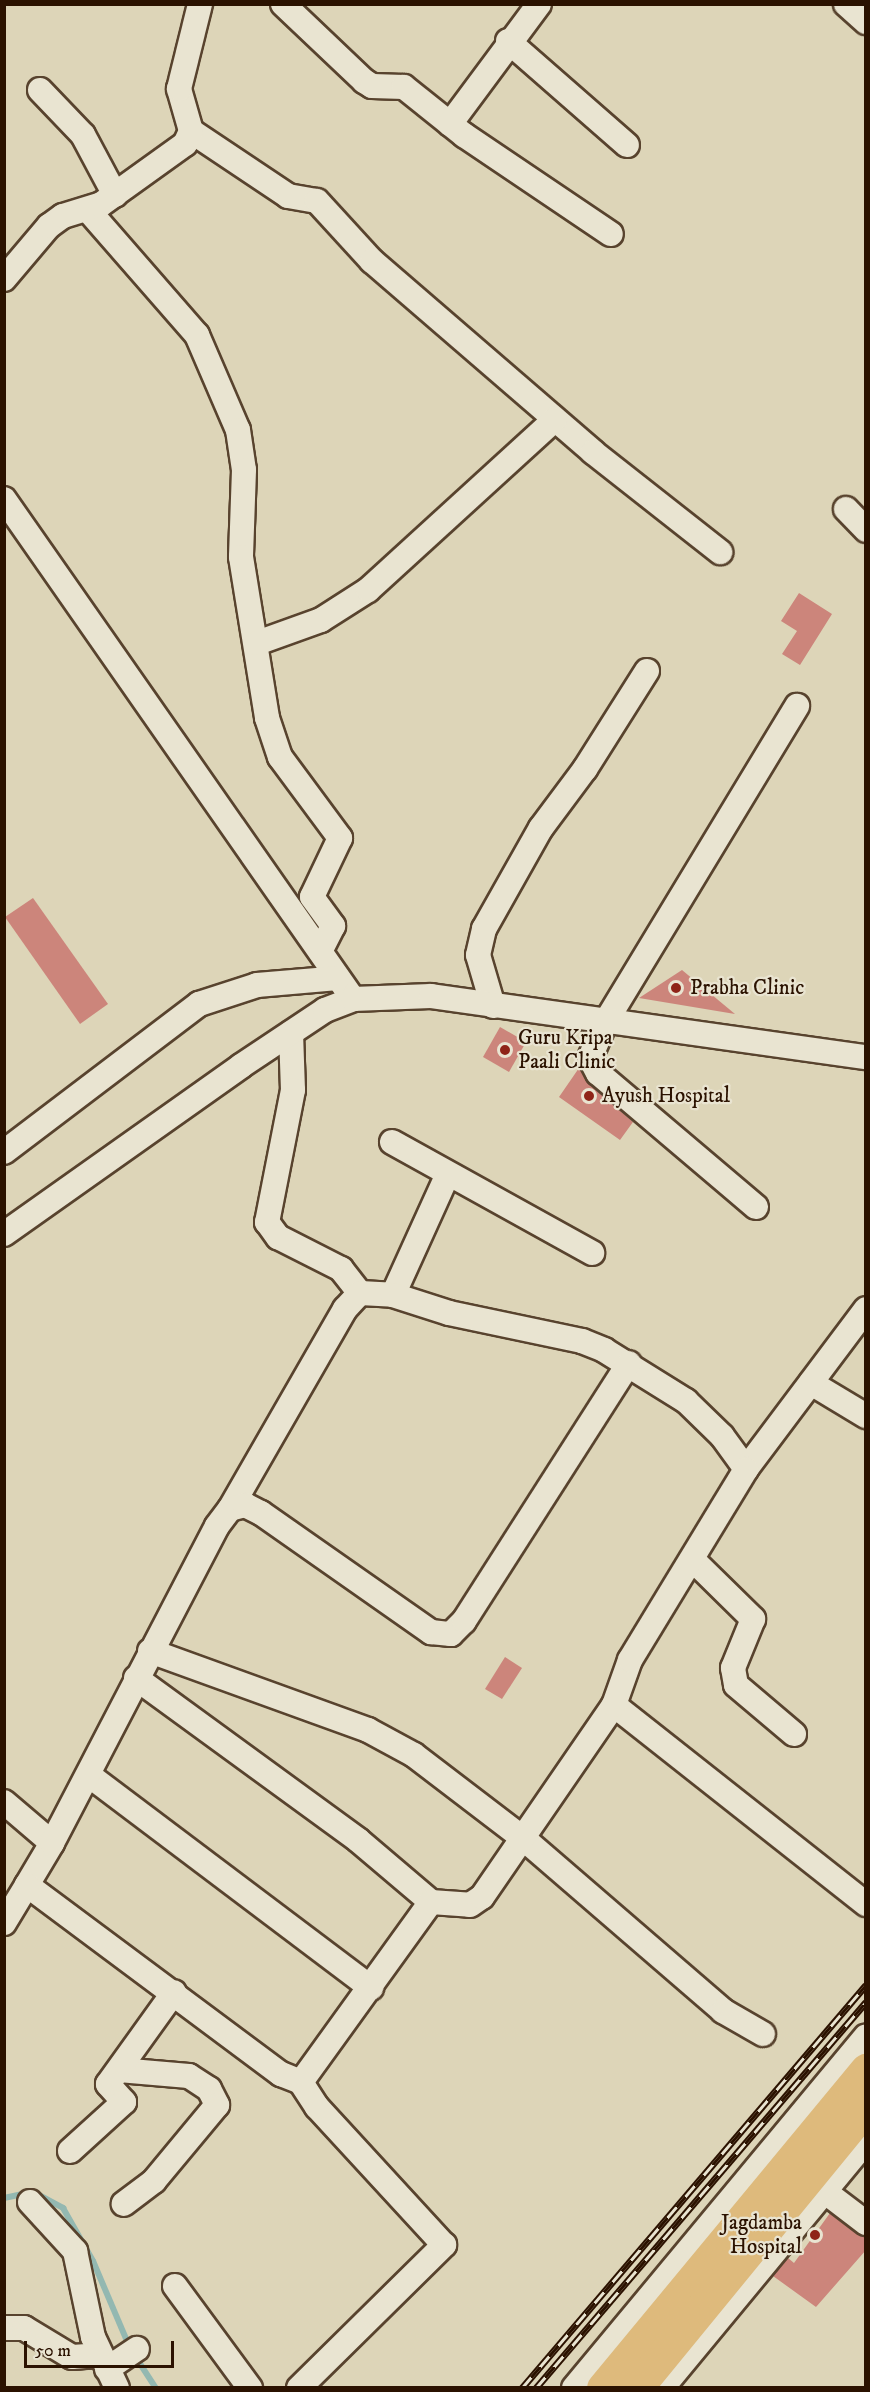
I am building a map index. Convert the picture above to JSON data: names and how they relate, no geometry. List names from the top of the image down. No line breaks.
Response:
{"places":["Prabha Clinic","Guru Kripa Paali Clinic","Ayush Hospital","Jagdamba Hospital"],"scale_bar":"50 m"}
